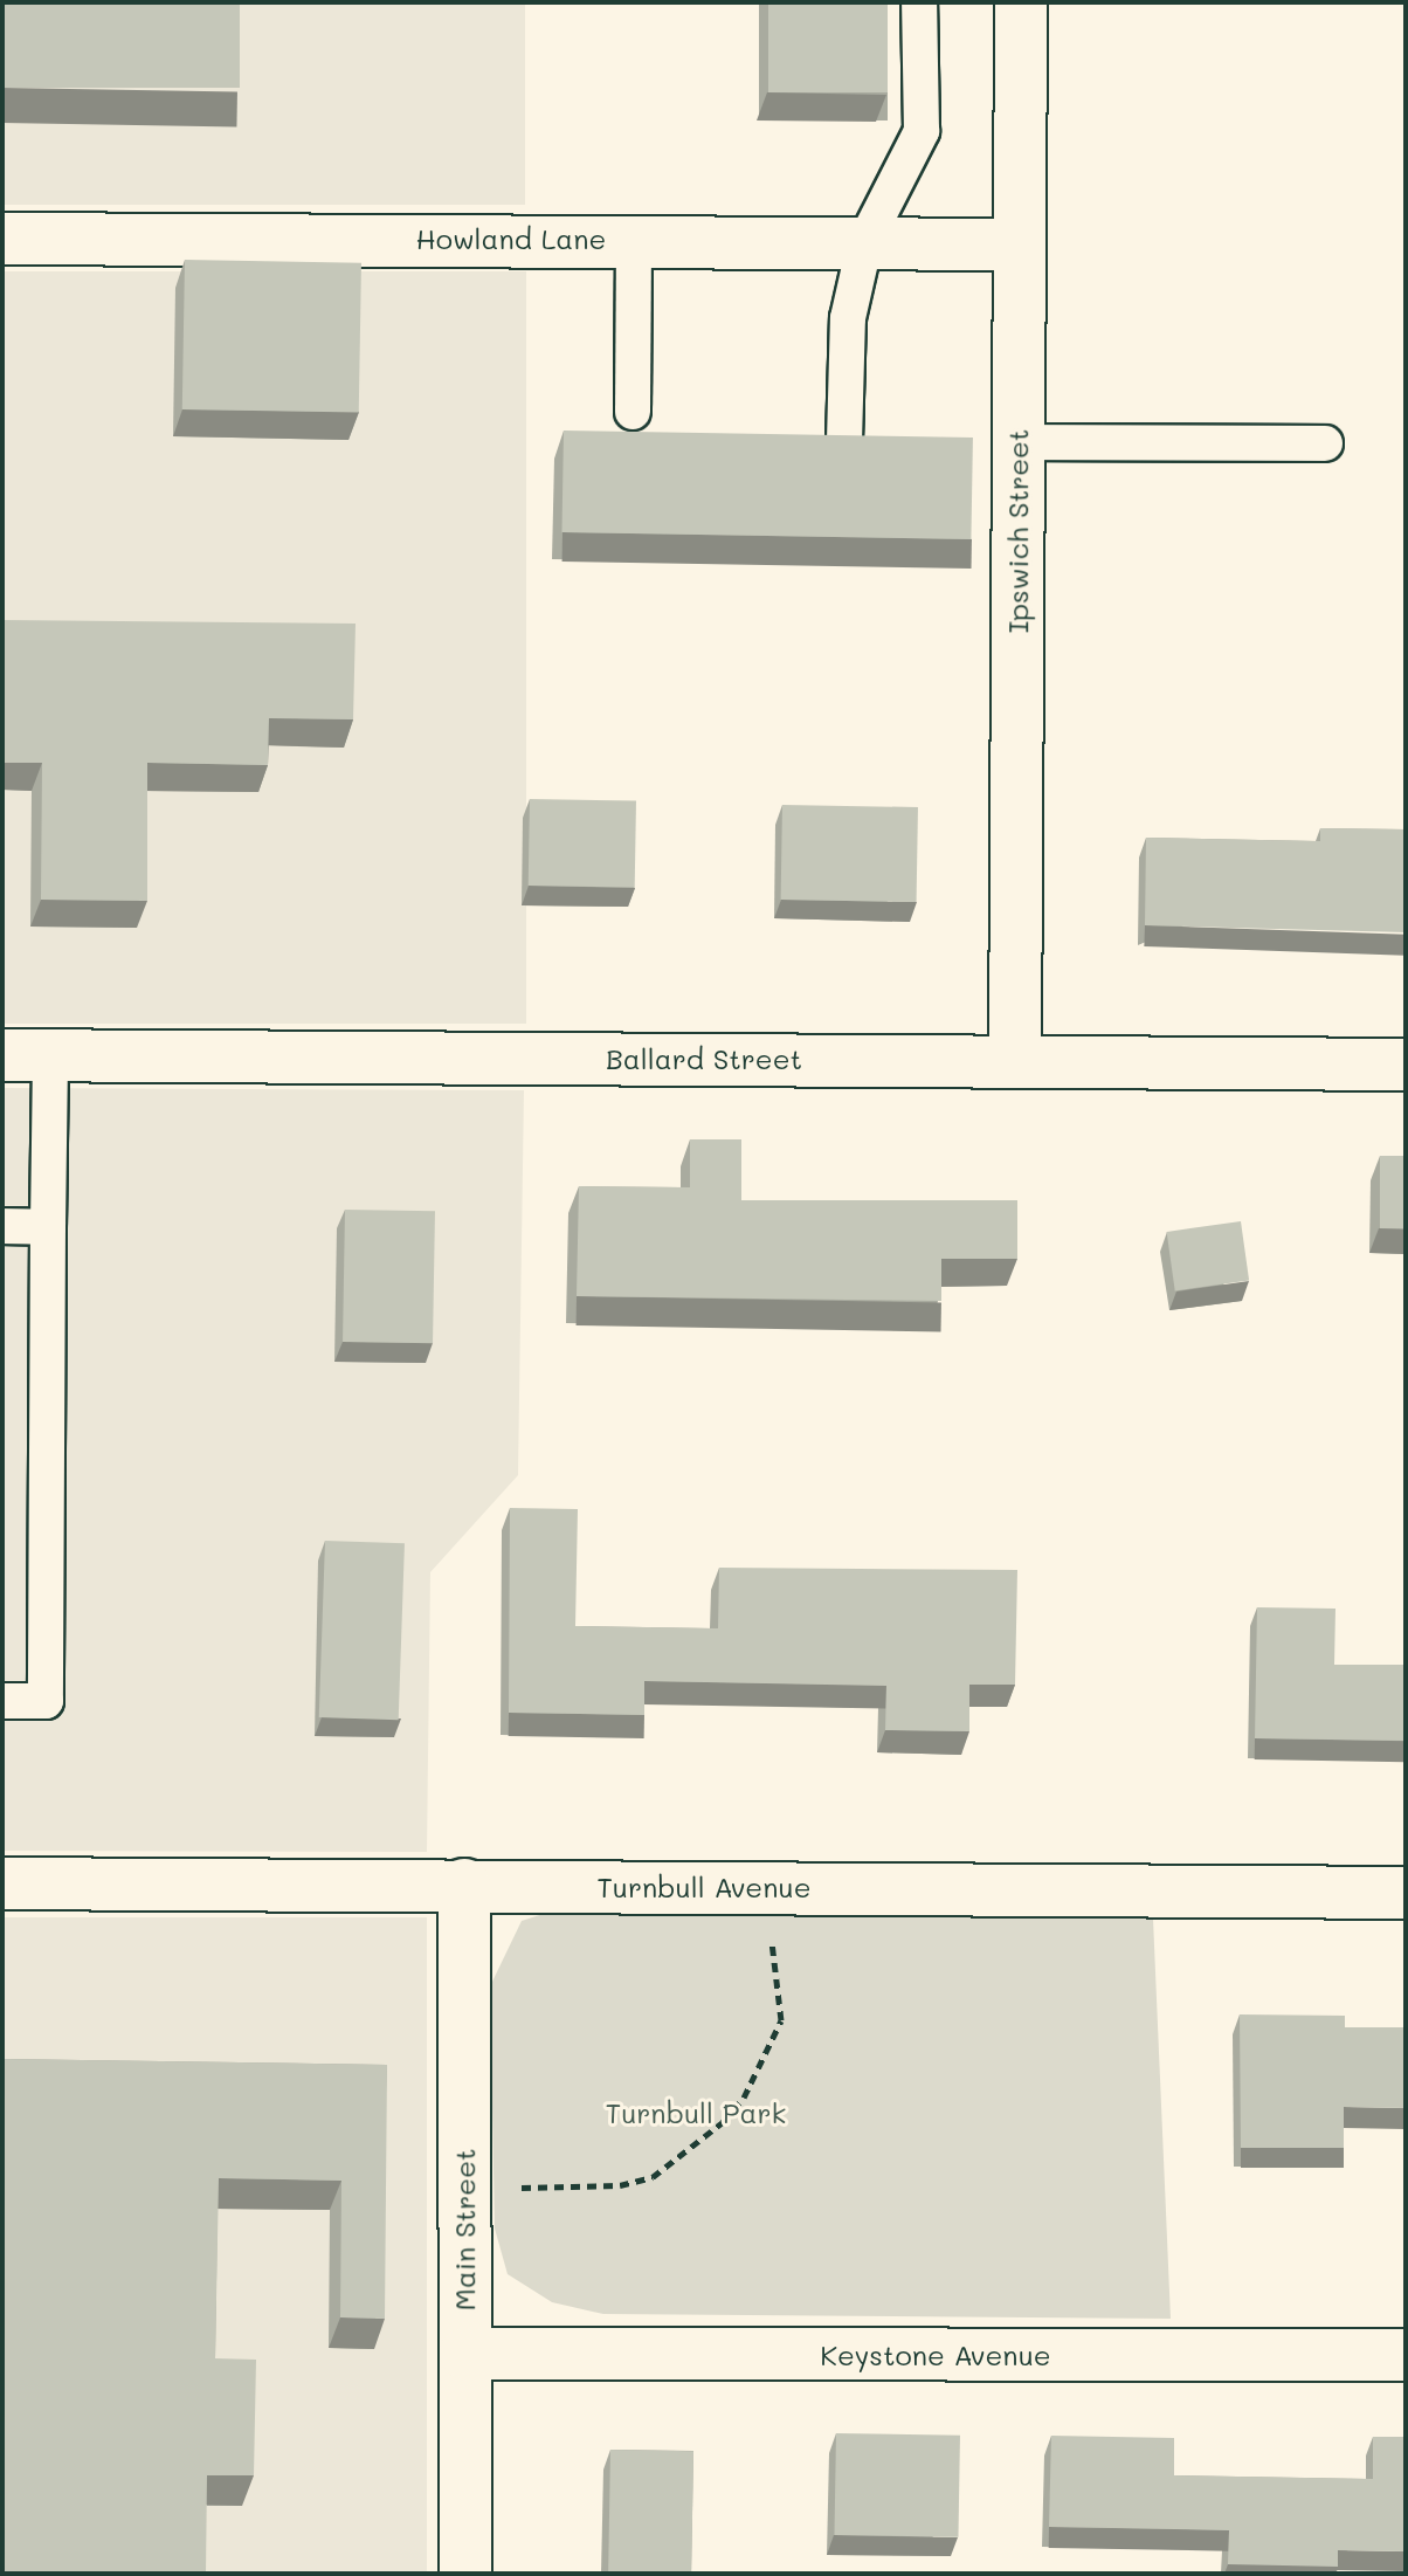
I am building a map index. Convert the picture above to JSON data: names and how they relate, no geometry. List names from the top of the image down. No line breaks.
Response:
{"streets":{"street":["Howland Lane","Ipswich Street","Ballard Street","Turnbull Avenue","Main Street","Keystone Avenue"]},"crossings":[["Howland Lane","Ipswich Street"],["Ipswich Street","Ballard Street"],["Turnbull Avenue","Main Street"],["Main Street","Keystone Avenue"]],"parks":["Turnbull Park"]}
